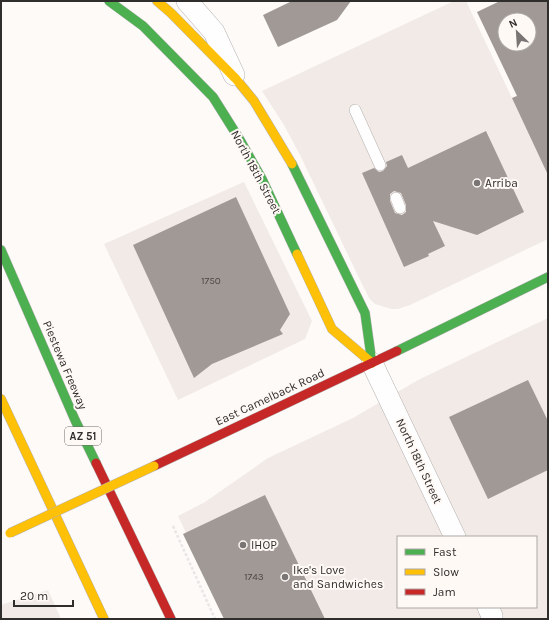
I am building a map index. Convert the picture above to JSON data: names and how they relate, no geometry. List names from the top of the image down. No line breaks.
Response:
{"streets":{"main road":["North 18th Street","Piestewa Freeway","East Camelback Road","AZ 51"]},"crossings":[["North 18th Street","East Camelback Road"]],"places":["Arriba","IHOP","Ike's Love and Sandwiches"],"house_numbers":["1750","1743"],"legend":["Fast","Slow","Jam"],"scale_bar":"20 m","north":"top left"}
